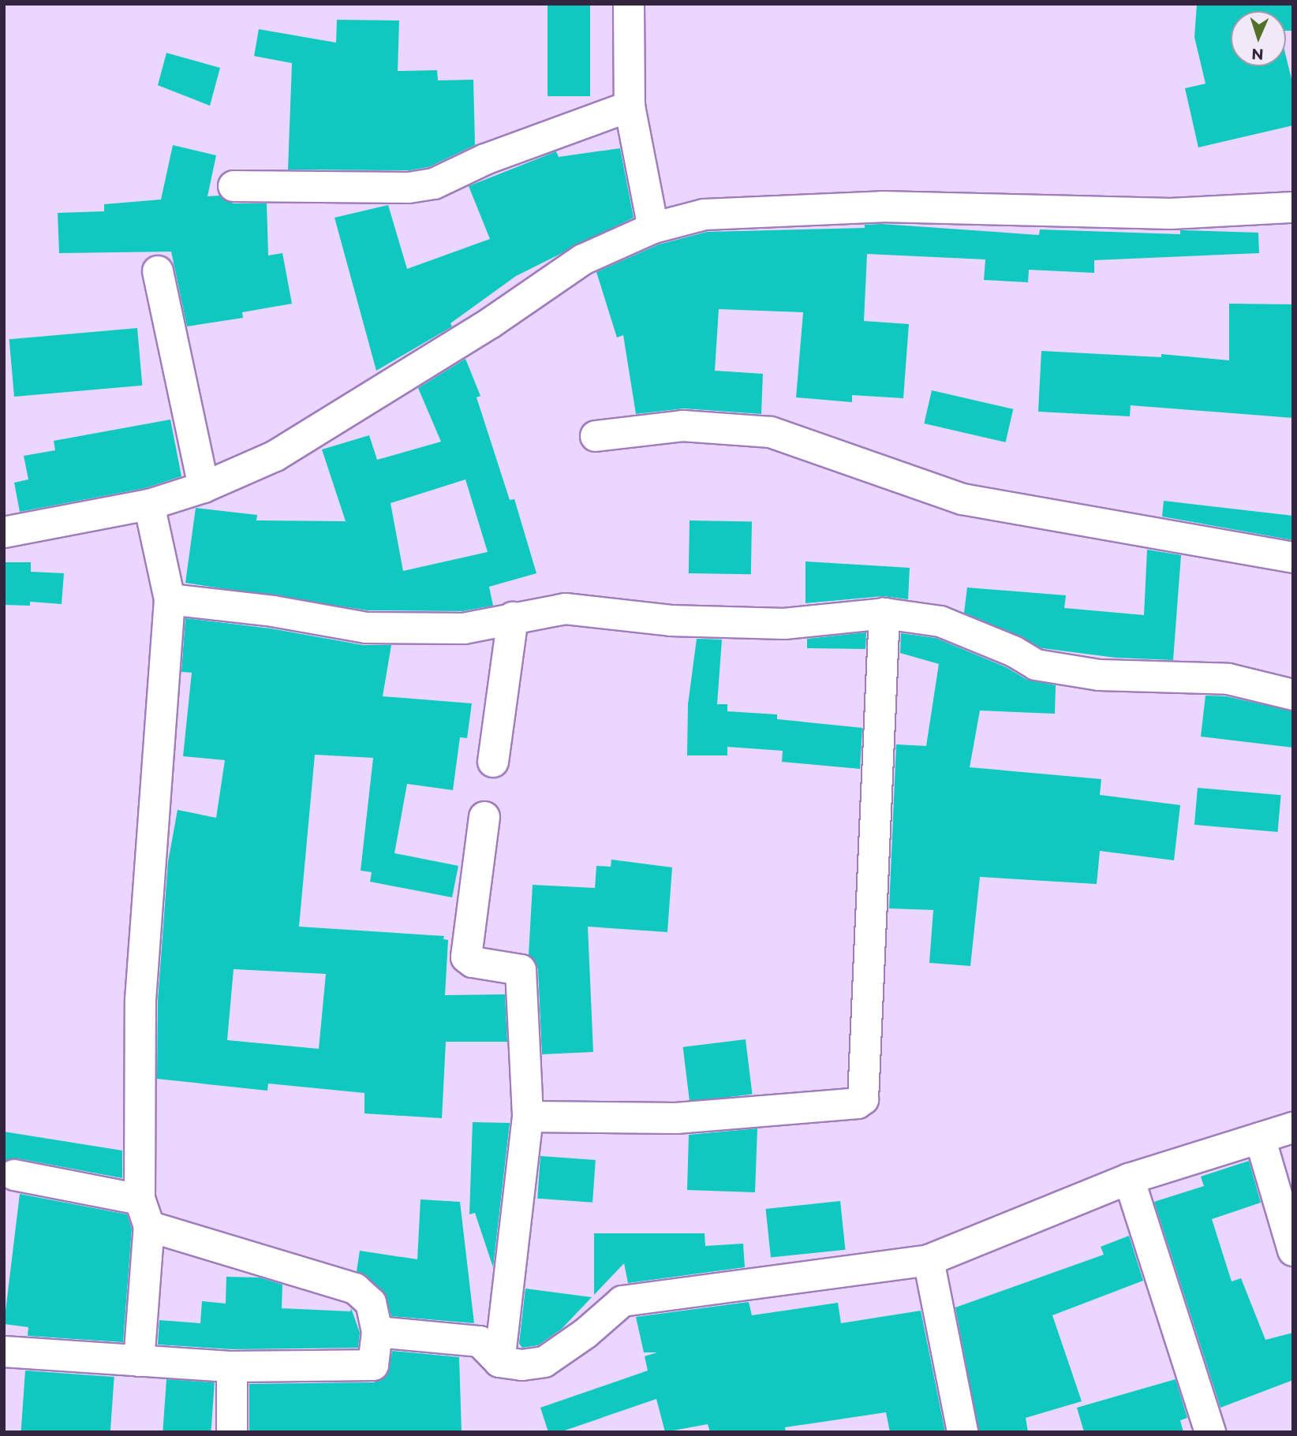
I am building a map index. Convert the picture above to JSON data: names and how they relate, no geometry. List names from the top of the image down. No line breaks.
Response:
{"north":"bottom"}
